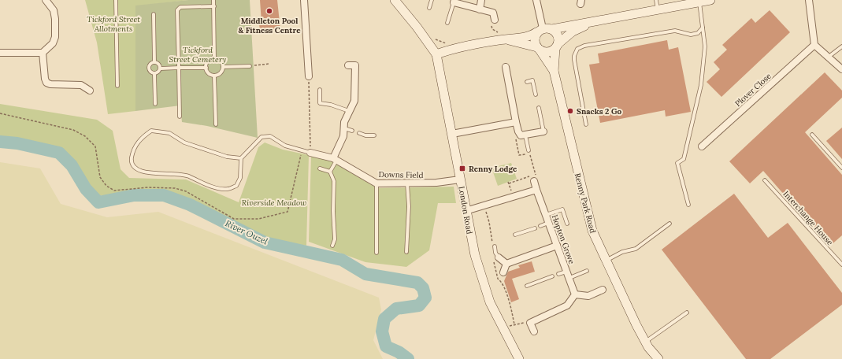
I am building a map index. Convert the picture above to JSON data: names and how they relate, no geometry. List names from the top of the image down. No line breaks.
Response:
{"streets":{"street":["Plover Close","Downs Field","Renny Park Road","London Road","Hopton Grove"],"lane":["Interchange House"]},"crossings":[["Downs Field","London Road"]],"water":["River Ouzel"],"parks":["Tickford Street Allotments","Tickford Street Cemetery","Riverside Meadow"],"places":{"other":["Middleton Pool & Fitness Centre","Snacks 2 Go"],"transit":["Renny Lodge"]}}
